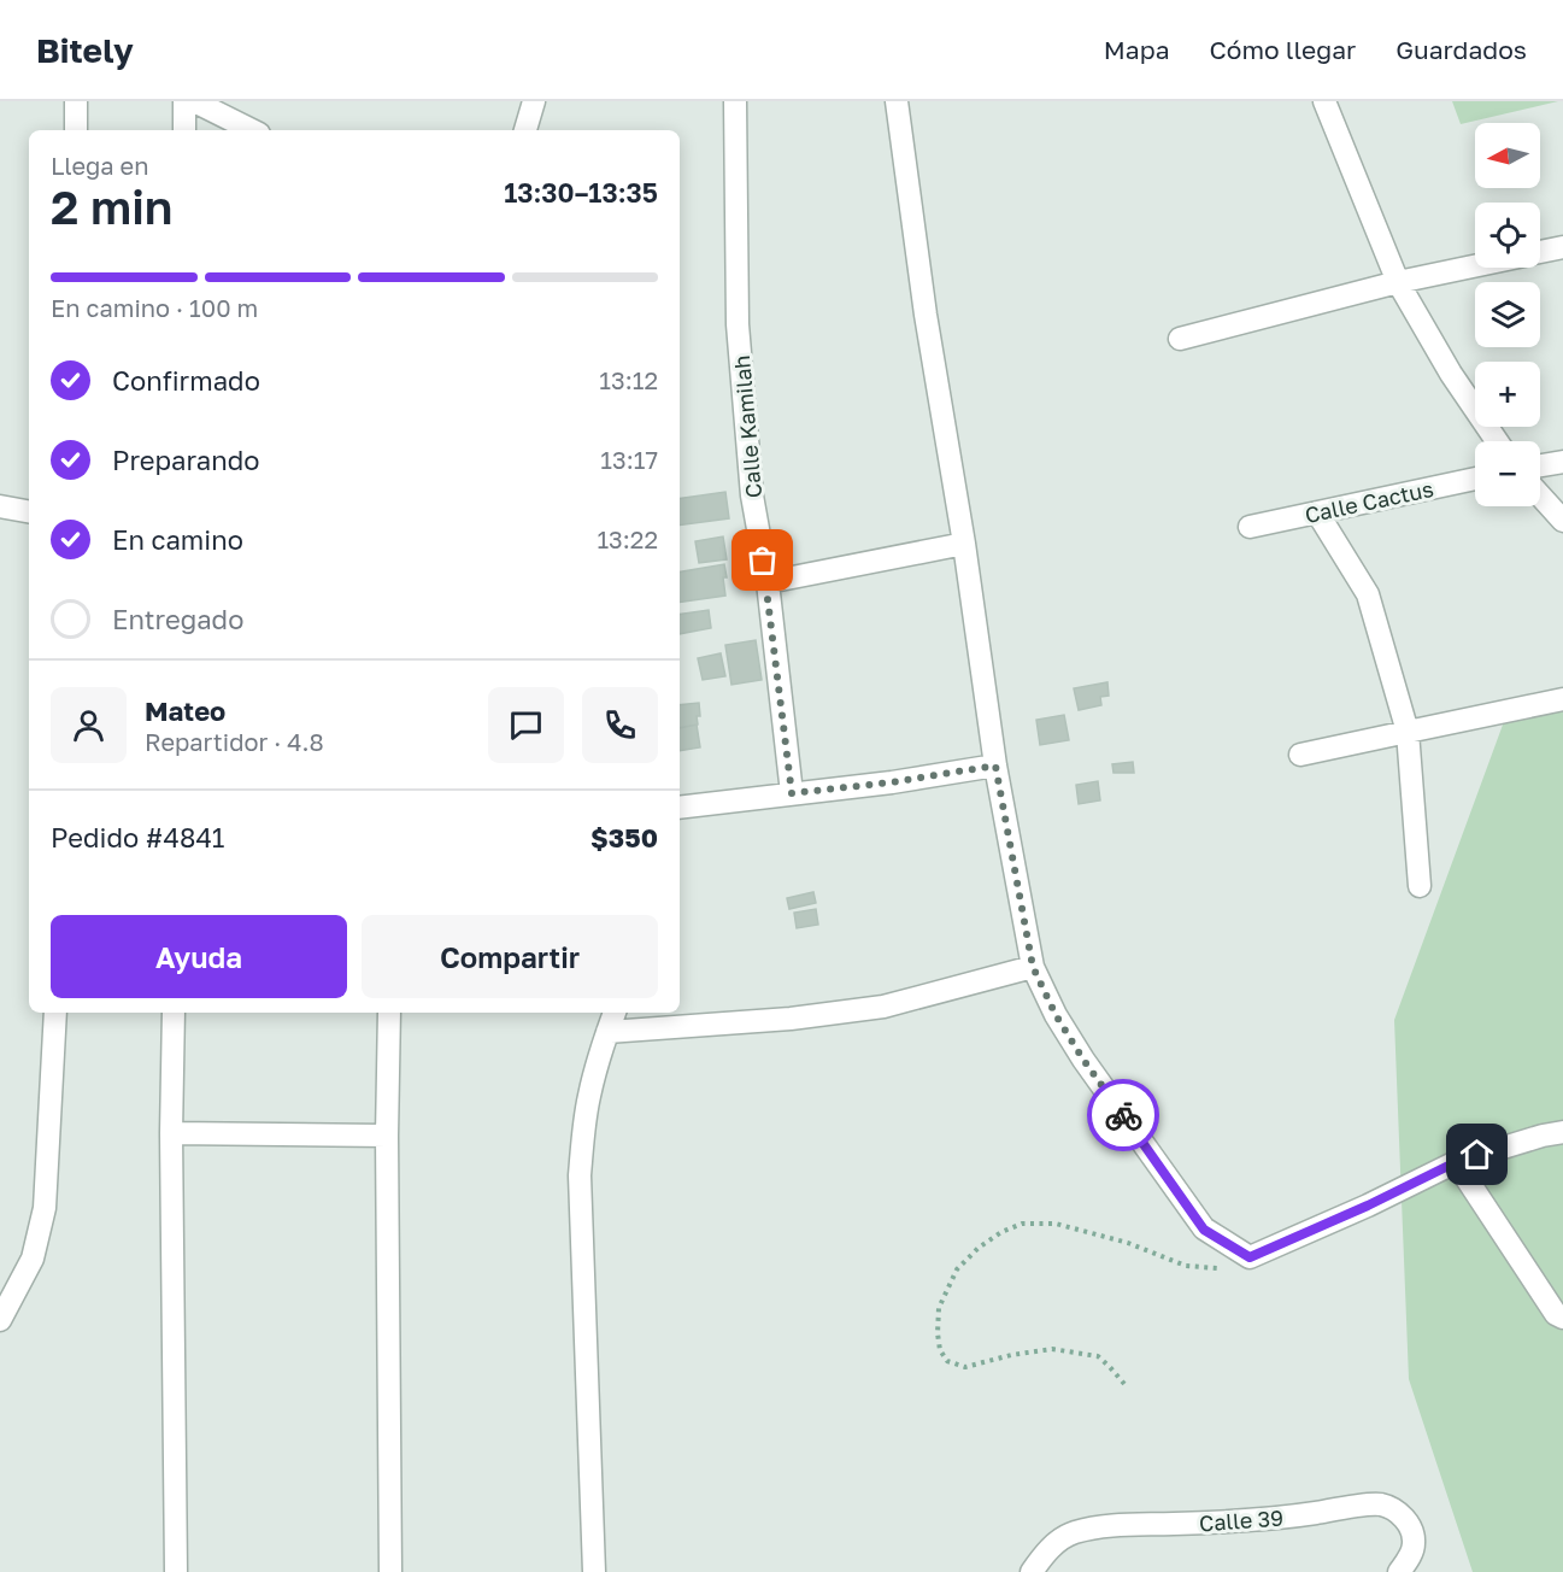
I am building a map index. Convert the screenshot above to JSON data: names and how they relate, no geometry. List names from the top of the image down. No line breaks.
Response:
{"streets":{"street":["Calle Kamilah","Calle Cactus","Calle 39"]},"north":"left","page":{"header":"Bitely","nav":["Mapa","Cómo llegar","Guardados"],"map_buttons":["+","−"],"heading":["2 min","Llega en","13:30–13:35"],"panel":["Mateo","Repartidor · 4.8","Pedido #4841","$350"],"bar":"En camino · 100 m","list":[["Confirmado","13:12"],["Preparando","13:17"],["En camino","13:22"],"Entregado"],"buttons":["Ayuda","Compartir"]}}
